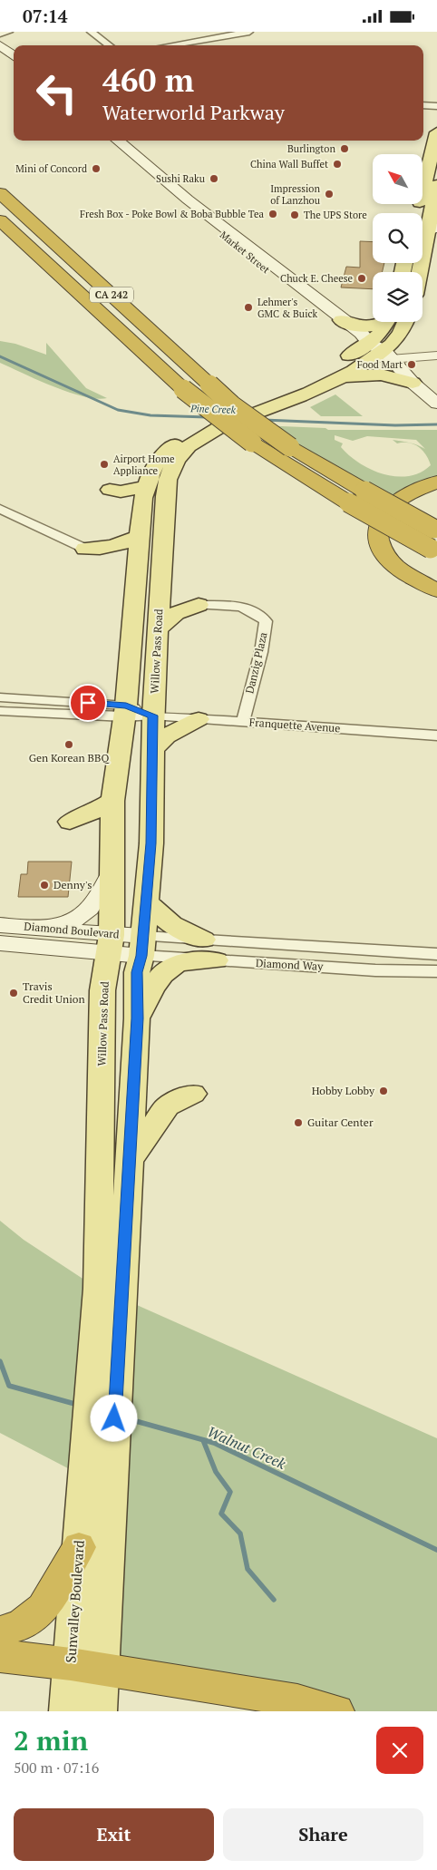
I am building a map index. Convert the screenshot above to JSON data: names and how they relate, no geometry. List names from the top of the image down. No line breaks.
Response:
{"streets":{"highway":["CA 242"],"main road":["Market Street","Willow Pass Road","Diamond Boulevard","Sunvalley Boulevard"],"street":["Danzig Plaza","Franquette Avenue","Diamond Way"]},"crossings":[["Market Street","Willow Pass Road"],["Willow Pass Road","Danzig Plaza"],["Willow Pass Road","Franquette Avenue"],["Willow Pass Road","Diamond Boulevard"],["Willow Pass Road","Diamond Way"],["Willow Pass Road","Sunvalley Boulevard"],["Danzig Plaza","Franquette Avenue"],["Diamond Boulevard","Diamond Way"]],"water":["Pine Creek","Walnut Creek"],"places":["Burlington","China Wall Buffet","Mini of Concord","Sushi Raku","Impression of Lanzhou","Fresh Box - Poke Bowl & Boba Bubble Tea","The UPS Store","Chuck E. Cheese","Lehmer's GMC & Buick","Food Mart","Airport Home Appliance","Gen Korean BBQ","Denny's","Travis Credit Union","Hobby Lobby","Guitar Center"],"north":"top left","page":{"status":"07:14","turn":["460 m","Waterworld Parkway"],"heading":["2 min","500 m · 07:16"],"buttons":["Exit","Share"]}}
